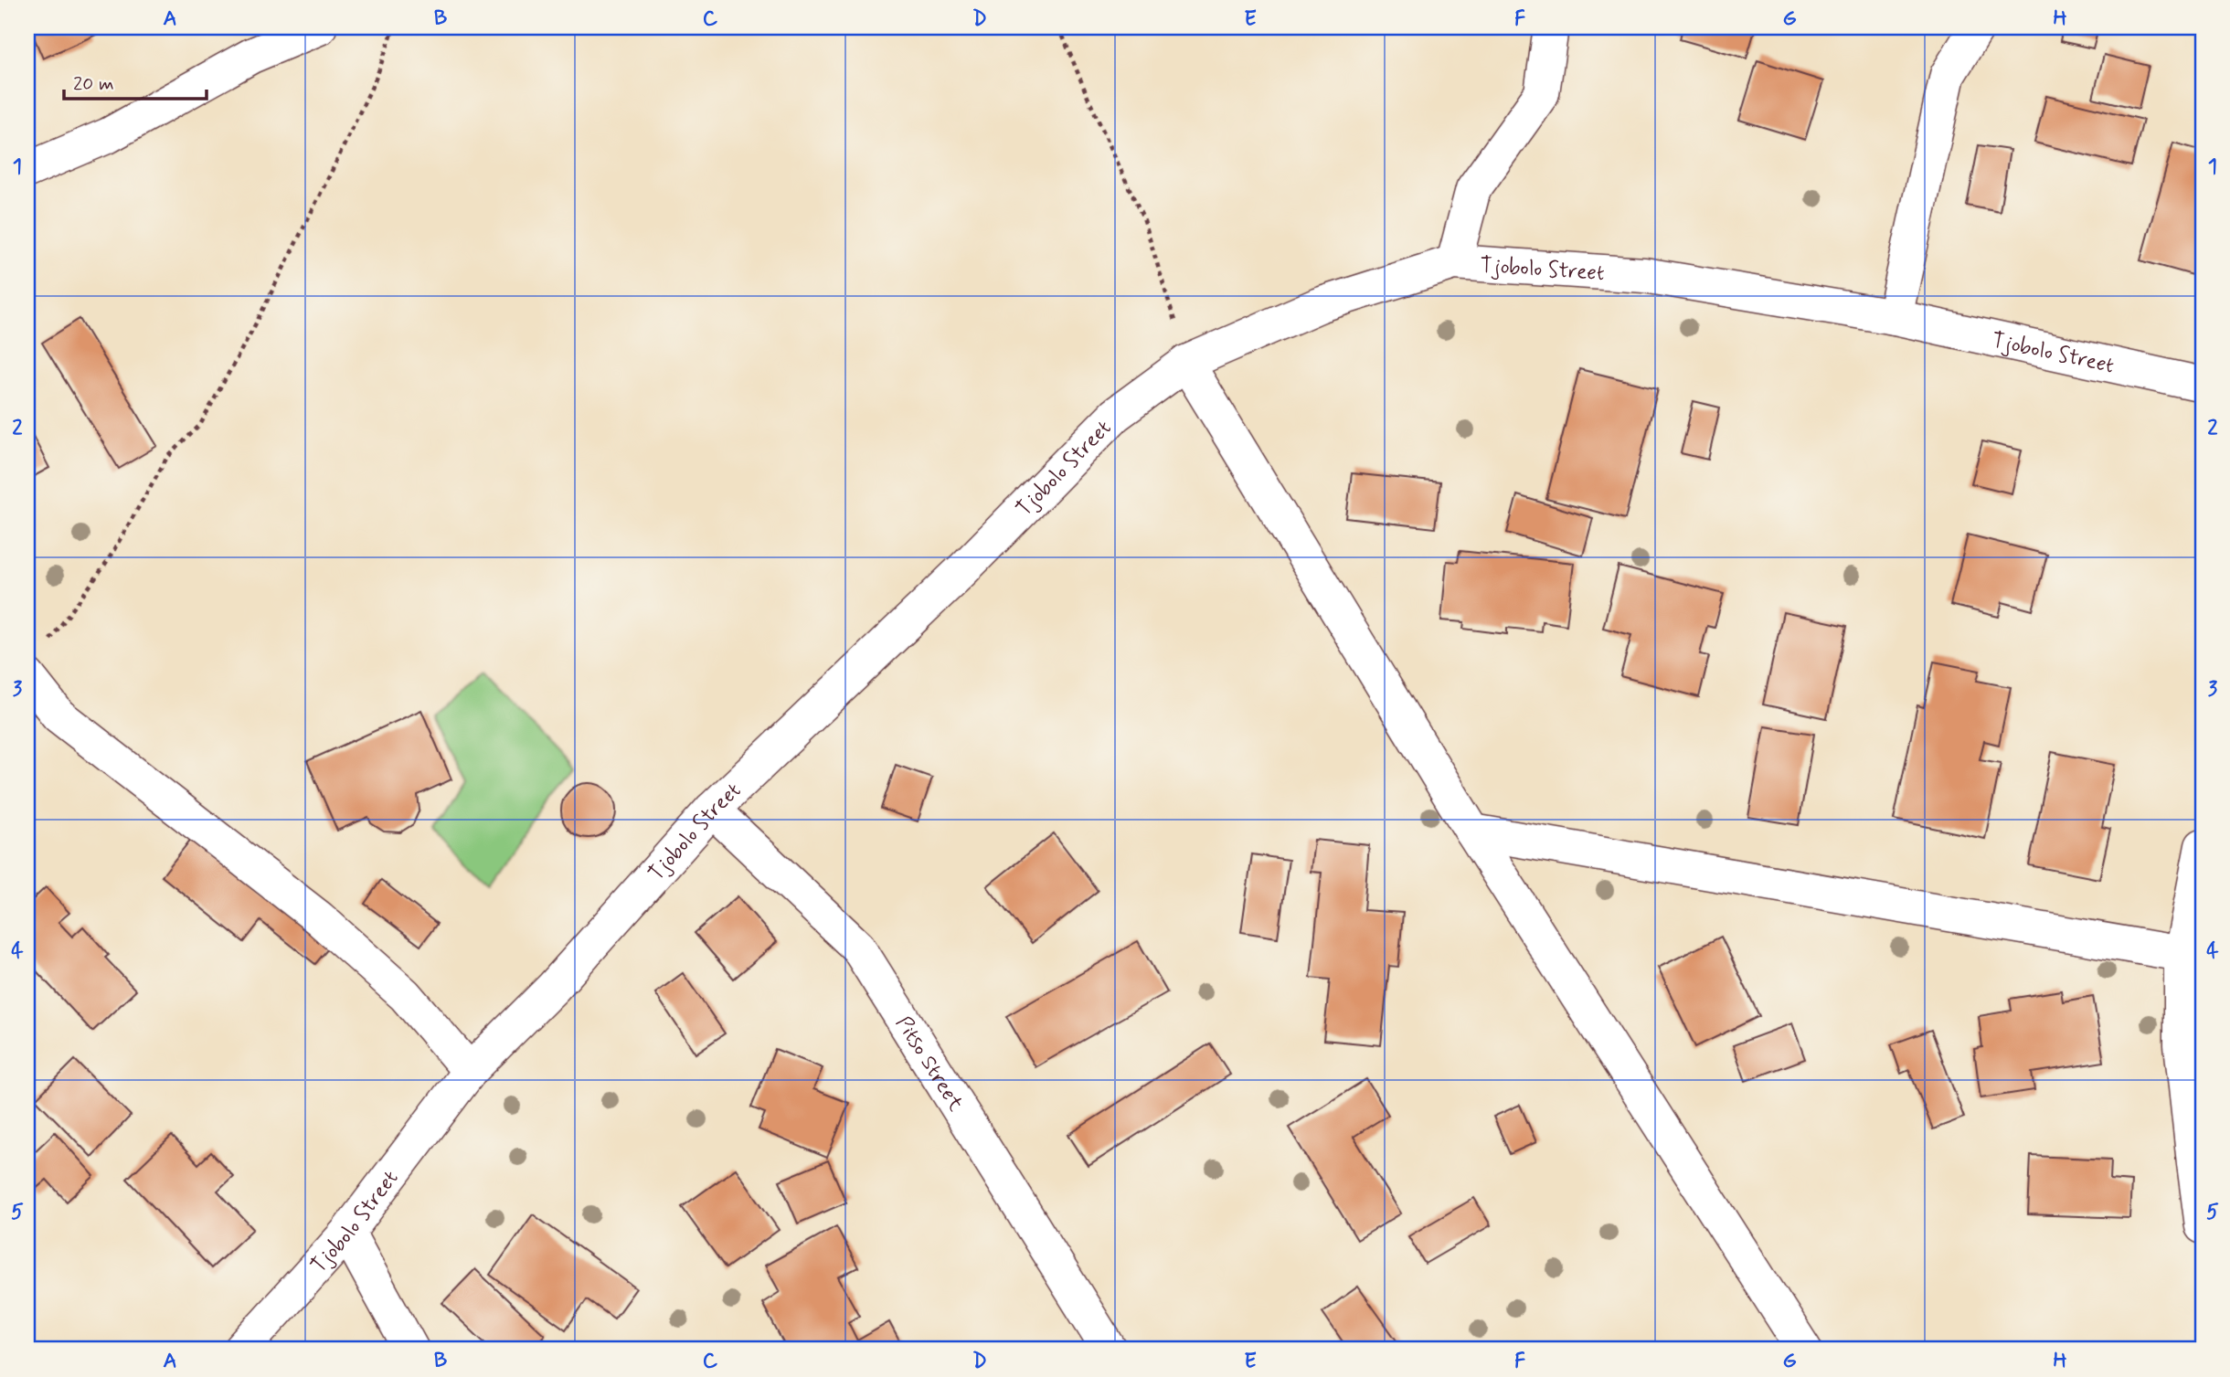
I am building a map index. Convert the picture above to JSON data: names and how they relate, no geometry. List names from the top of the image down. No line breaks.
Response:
{"streets":{"street":["Tjobolo Street","Pitso Street"]},"crossings":[["Tjobolo Street","Pitso Street"]],"scale_bar":"20 m","grid":{"columns":["A","B","C","D","E","F","G","H"],"rows":["1","2","3","4","5"]}}
